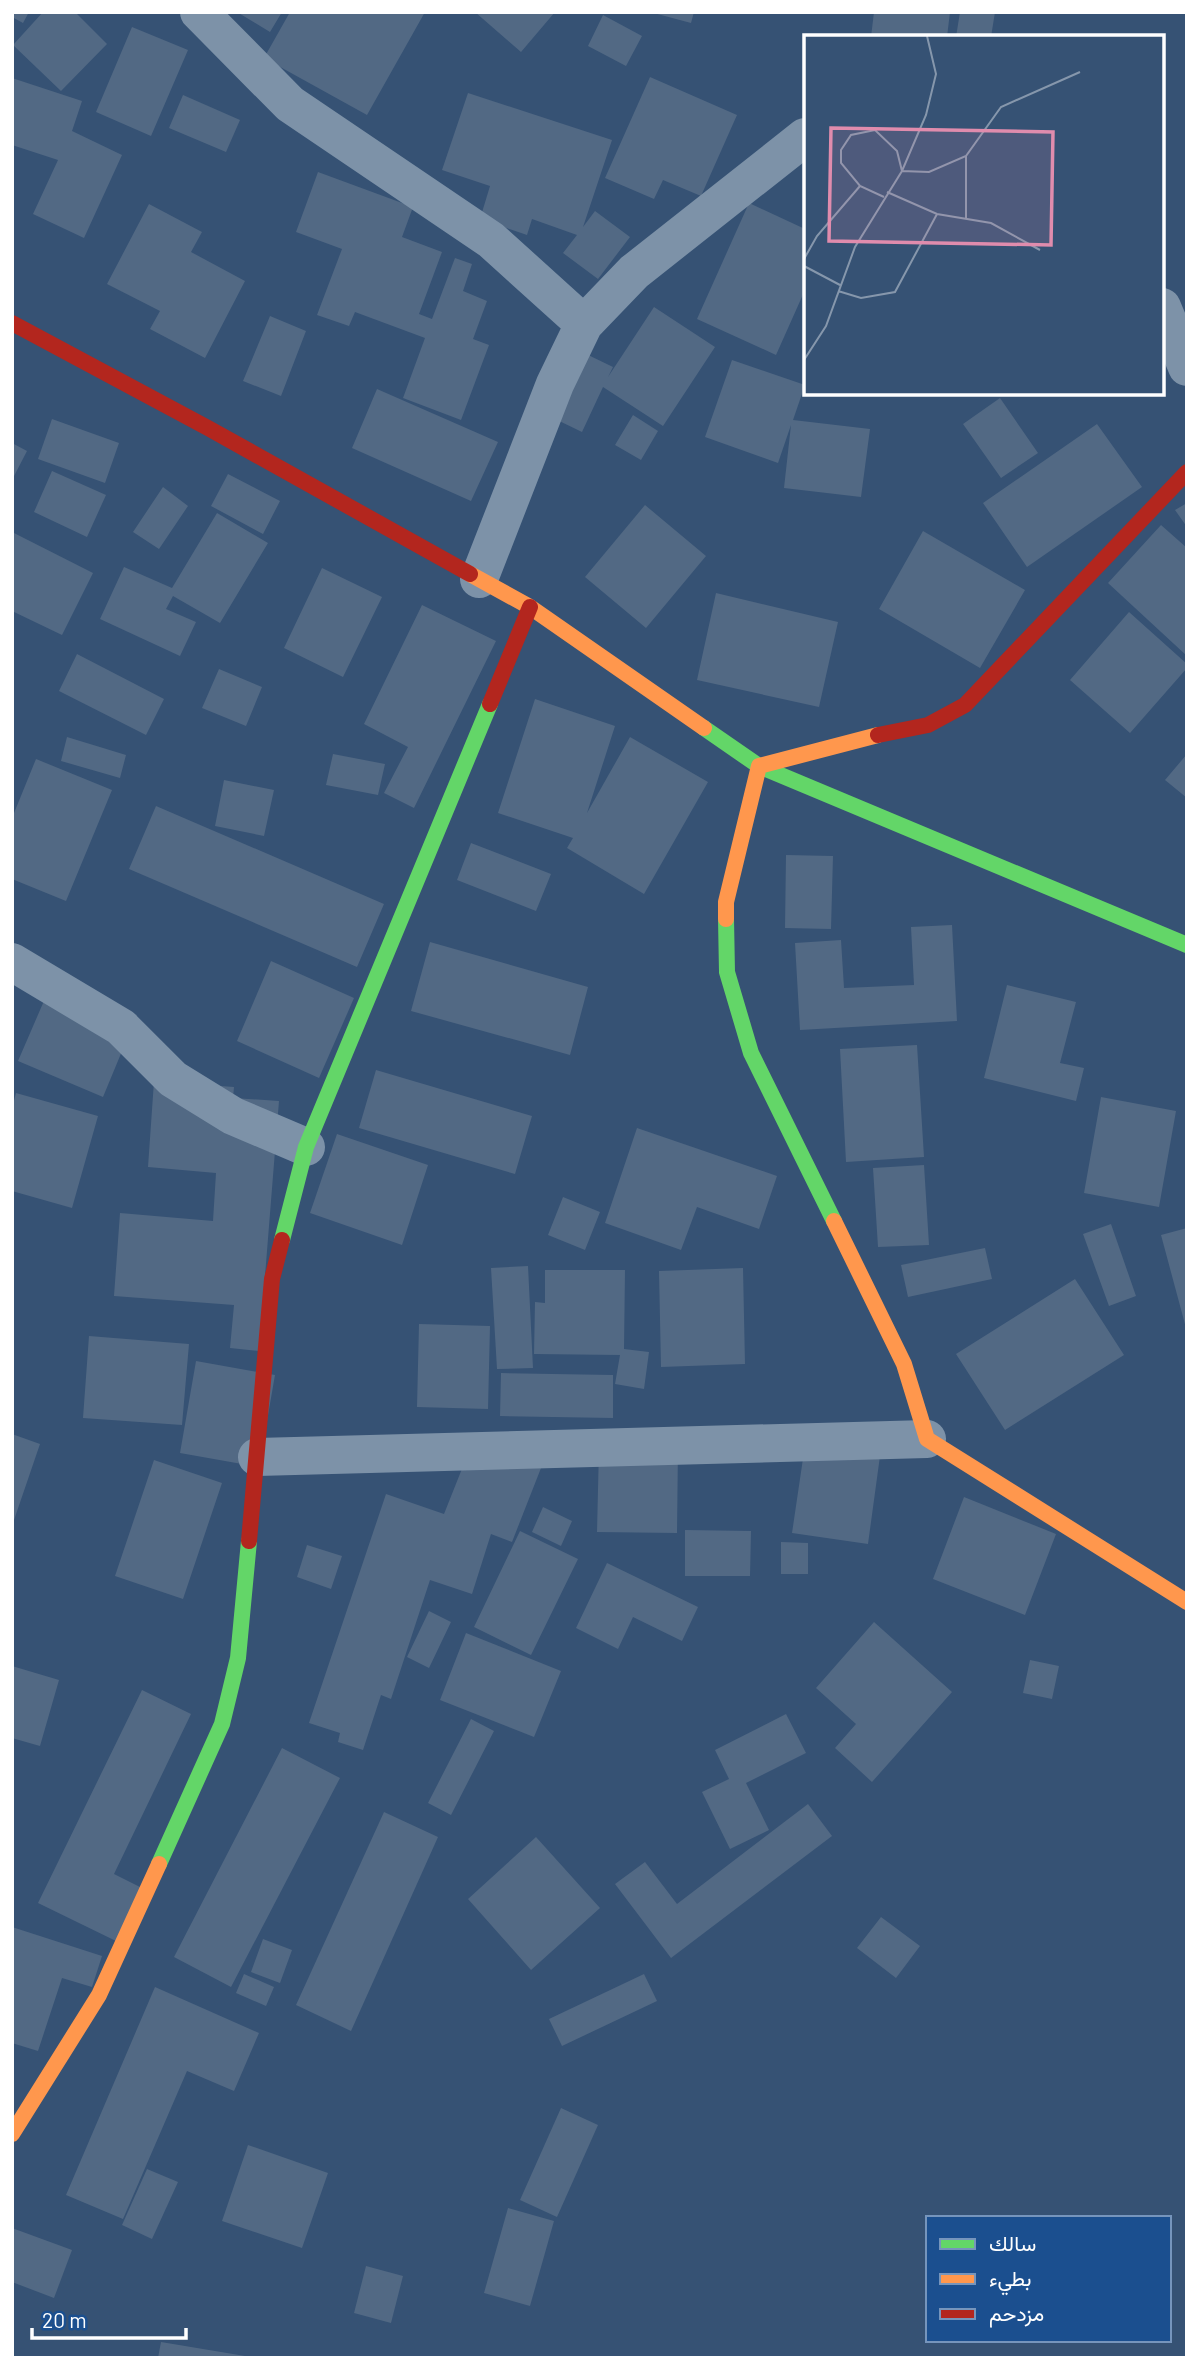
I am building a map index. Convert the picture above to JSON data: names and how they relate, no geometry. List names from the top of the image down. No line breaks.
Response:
{"legend":["سالك","بطيء","مزدحم"],"scale_bar":"20 m"}
